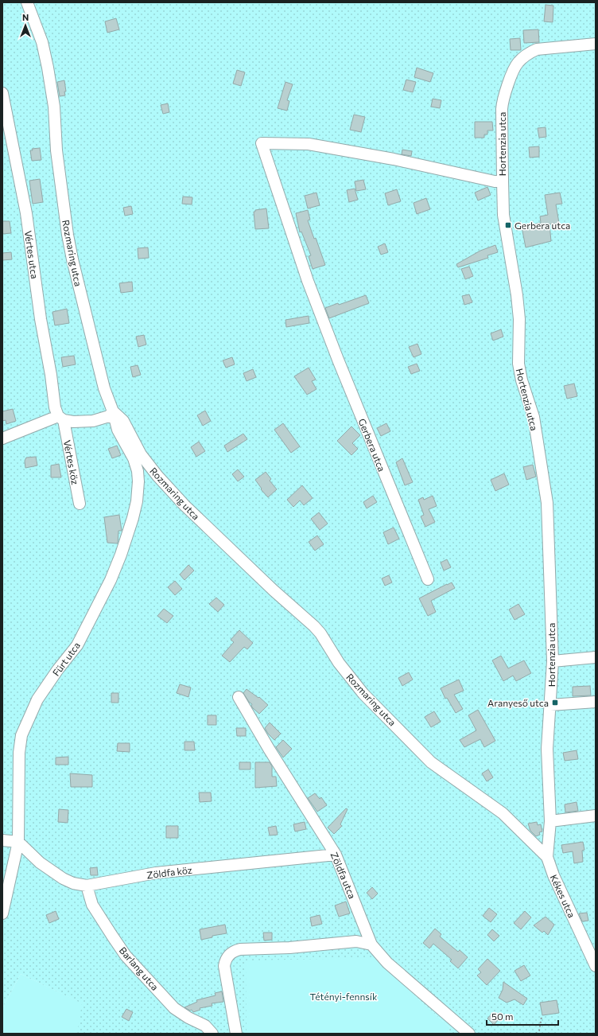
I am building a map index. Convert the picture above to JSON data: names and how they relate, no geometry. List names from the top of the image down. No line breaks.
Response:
{"streets":{"street":["Hortenzia utca","Rozmaring utca","Vértes utca","Gerbera utca","Vértes köz","Fürt utca","Zöldfa köz","Zöldfa utca","Kékes utca","Barlang utca"]},"crossings":[["Hortenzia utca","Gerbera utca"],["Hortenzia utca","Kékes utca"],["Rozmaring utca","Fürt utca"],["Rozmaring utca","Kékes utca"],["Vértes utca","Vértes köz"],["Fürt utca","Zöldfa köz"],["Zöldfa köz","Zöldfa utca"],["Zöldfa köz","Barlang utca"]],"parks":["Tétényi-fennsík"],"places":{"transit":["Gerbera utca","Aranyeső utca"]},"scale_bar":"50 m","north":"top"}
